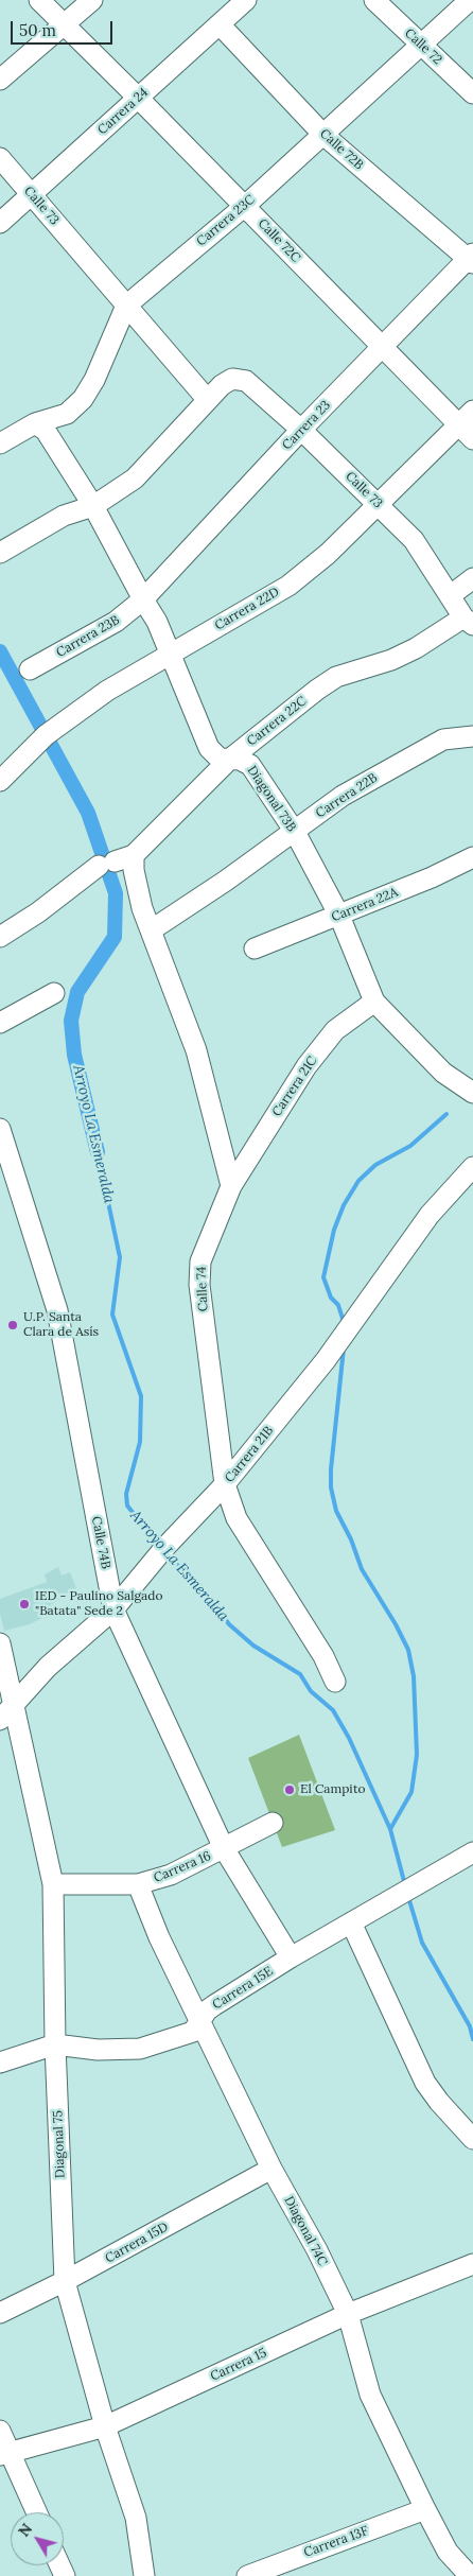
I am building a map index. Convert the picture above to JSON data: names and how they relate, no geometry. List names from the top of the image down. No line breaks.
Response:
{"streets":{"street":["Calle 72","Carrera 24","Calle 72B","Calle 73","Carrera 23C","Calle 72C","Carrera 23","Carrera 22D","Carrera 23B","Carrera 22C","Carrera 22B","Diagonal 73B","Carrera 22A","Carrera 21C","Calle 74","Carrera 21B","Calle 74B","Carrera 16","Carrera 15E","Diagonal 75","Diagonal 74C","Carrera 15D","Carrera 15","Carrera 13F"]},"crossings":[["Calle 72","Carrera 23C"],["Carrera 24","Calle 72B"],["Carrera 24","Calle 73"],["Carrera 24","Calle 72C"],["Calle 72B","Carrera 23C"],["Calle 72B","Carrera 23"],["Calle 73","Carrera 23C"],["Calle 73","Carrera 23"],["Calle 73","Carrera 22D"],["Calle 73","Carrera 22C"],["Carrera 23C","Calle 72C"],["Carrera 23C","Diagonal 73B"],["Calle 72C","Carrera 23"],["Calle 72C","Carrera 22D"],["Carrera 23","Carrera 23B"],["Carrera 23","Diagonal 73B"],["Carrera 22D","Diagonal 73B"],["Carrera 23B","Diagonal 73B"],["Carrera 22C","Diagonal 73B"],["Carrera 22B","Diagonal 73B"],["Diagonal 73B","Carrera 22A"],["Diagonal 73B","Carrera 21C"],["Carrera 21C","Calle 74"],["Calle 74","Carrera 21B"],["Carrera 21B","Calle 74B"],["Carrera 21B","Diagonal 75"],["Calle 74B","Carrera 16"],["Calle 74B","Carrera 15E"],["Carrera 16","Diagonal 75"],["Carrera 16","Diagonal 74C"],["Carrera 15E","Diagonal 75"],["Carrera 15E","Diagonal 74C"],["Diagonal 75","Carrera 15D"],["Diagonal 75","Carrera 15"],["Diagonal 74C","Carrera 15D"],["Diagonal 74C","Carrera 15"],["Diagonal 74C","Carrera 13F"]],"water":["Arroyo La Esmeralda"],"places":["U.P. Santa Clara de Asís","IED - Paulino Salgado \"Batata\" Sede 2","El Campito"],"scale_bar":"50 m","north":"top left"}
